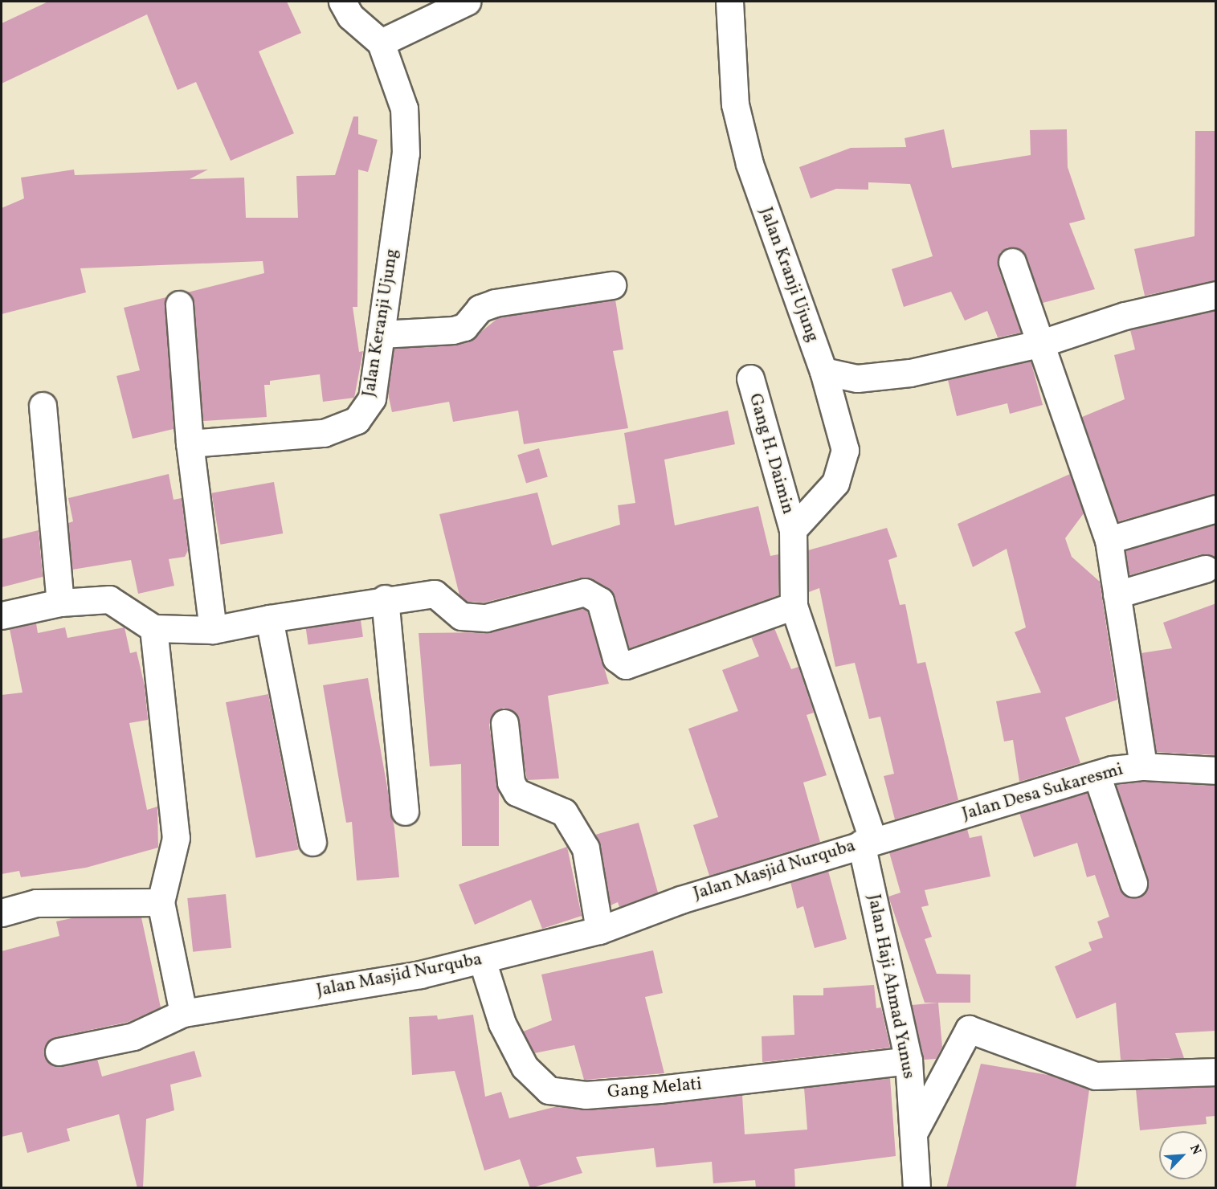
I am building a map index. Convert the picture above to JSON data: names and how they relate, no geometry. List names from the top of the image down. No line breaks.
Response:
{"streets":{"street":["Jalan Kranji Ujung","Jalan Keranji Ujung","Gang H. Daimin","Jalan Desa Sukaresmi","Jalan Masjid Nurquba","Jalan Haji Ahmad Yunus","Gang Melati"]},"crossings":[["Jalan Kranji Ujung","Gang H. Daimin"],["Jalan Kranji Ujung","Jalan Haji Ahmad Yunus"],["Gang H. Daimin","Jalan Haji Ahmad Yunus"],["Jalan Desa Sukaresmi","Jalan Masjid Nurquba"],["Jalan Desa Sukaresmi","Jalan Haji Ahmad Yunus"],["Jalan Masjid Nurquba","Jalan Haji Ahmad Yunus"],["Jalan Masjid Nurquba","Gang Melati"],["Jalan Haji Ahmad Yunus","Gang Melati"]],"north":"top right"}
